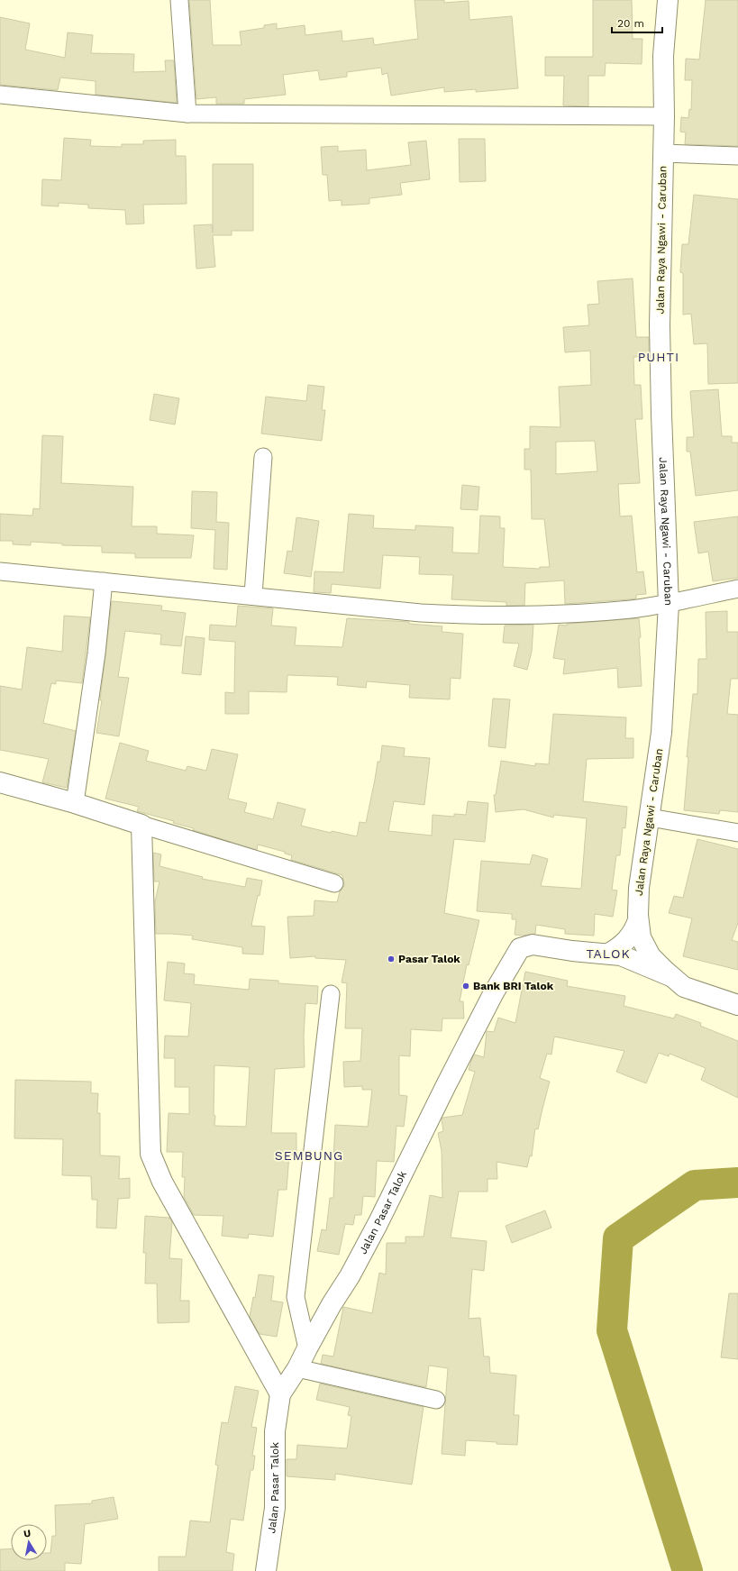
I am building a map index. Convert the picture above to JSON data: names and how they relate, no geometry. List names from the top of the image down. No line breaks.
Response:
{"streets":{"main road":["Jalan Raya Ngawi - Caruban","Jalan Pasar Talok"]},"crossings":[["Jalan Raya Ngawi - Caruban","Jalan Pasar Talok"]],"districts":["PUHTI","TALOK","SEMBUNG"],"places":["Pasar Talok","Bank BRI Talok"],"scale_bar":"20 m","north":"top"}
